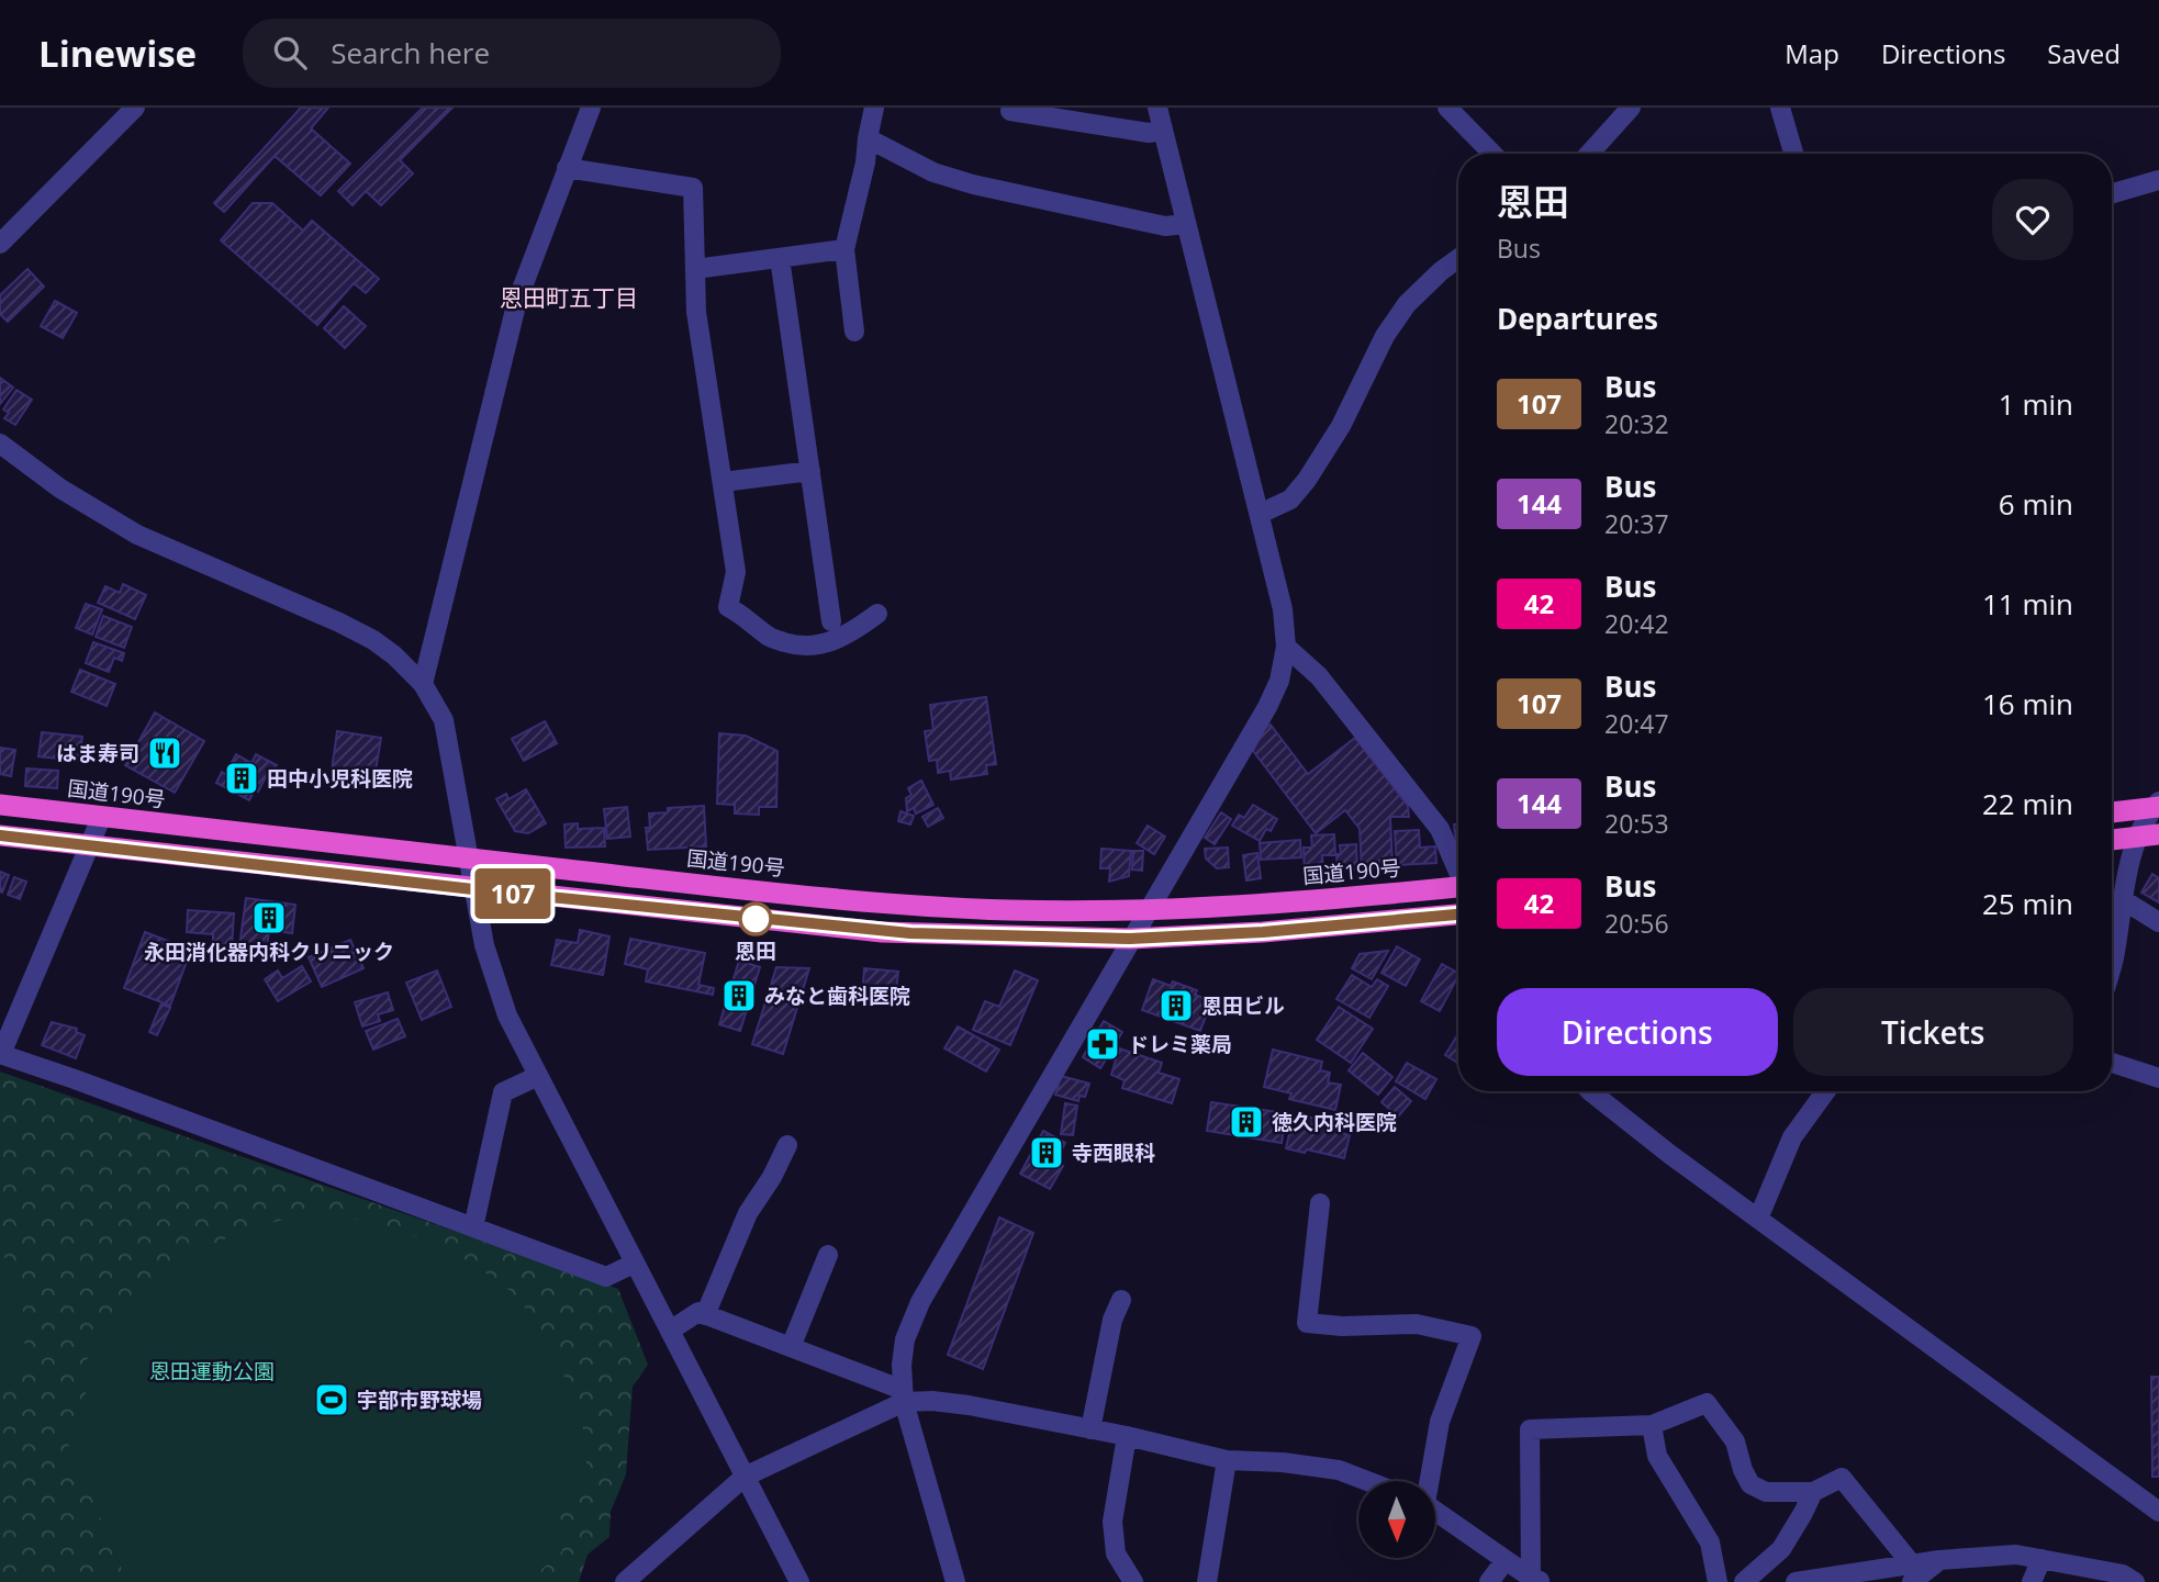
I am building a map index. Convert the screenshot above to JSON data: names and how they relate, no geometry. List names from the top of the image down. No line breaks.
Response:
{"streets":{"highway":["国道190号"]},"districts":["恩田町五丁目"],"parks":["恩田運動公園"],"places":{"restaurant":["はま寿司"],"building":["田中小児科医院","永田消化器内科クリニック","みなと歯科医院","恩田ビル","徳久内科医院","寺西眼科"],"other":["恩田"],"pharmacy":["ドレミ薬局"],"sports":["宇部市野球場"]},"lines":["bus line 107"],"north":"bottom","page":{"header":"Linewise","search":"Search here","nav":["Map","Directions","Saved"],"on_map":"107","heading":[["恩田","Bus"],"Departures"],"list":[{"mark":"107","name":"Bus","note":"20:32","value":"1 min"},{"mark":"144","name":"Bus","note":"20:37","value":"6 min"},{"mark":"42","name":"Bus","note":"20:42","value":"11 min"},{"mark":"107","name":"Bus","note":"20:47","value":"16 min"},{"mark":"144","name":"Bus","note":"20:53","value":"22 min"},{"mark":"42","name":"Bus","note":"20:56","value":"25 min"}],"buttons":["Directions","Tickets"]}}
